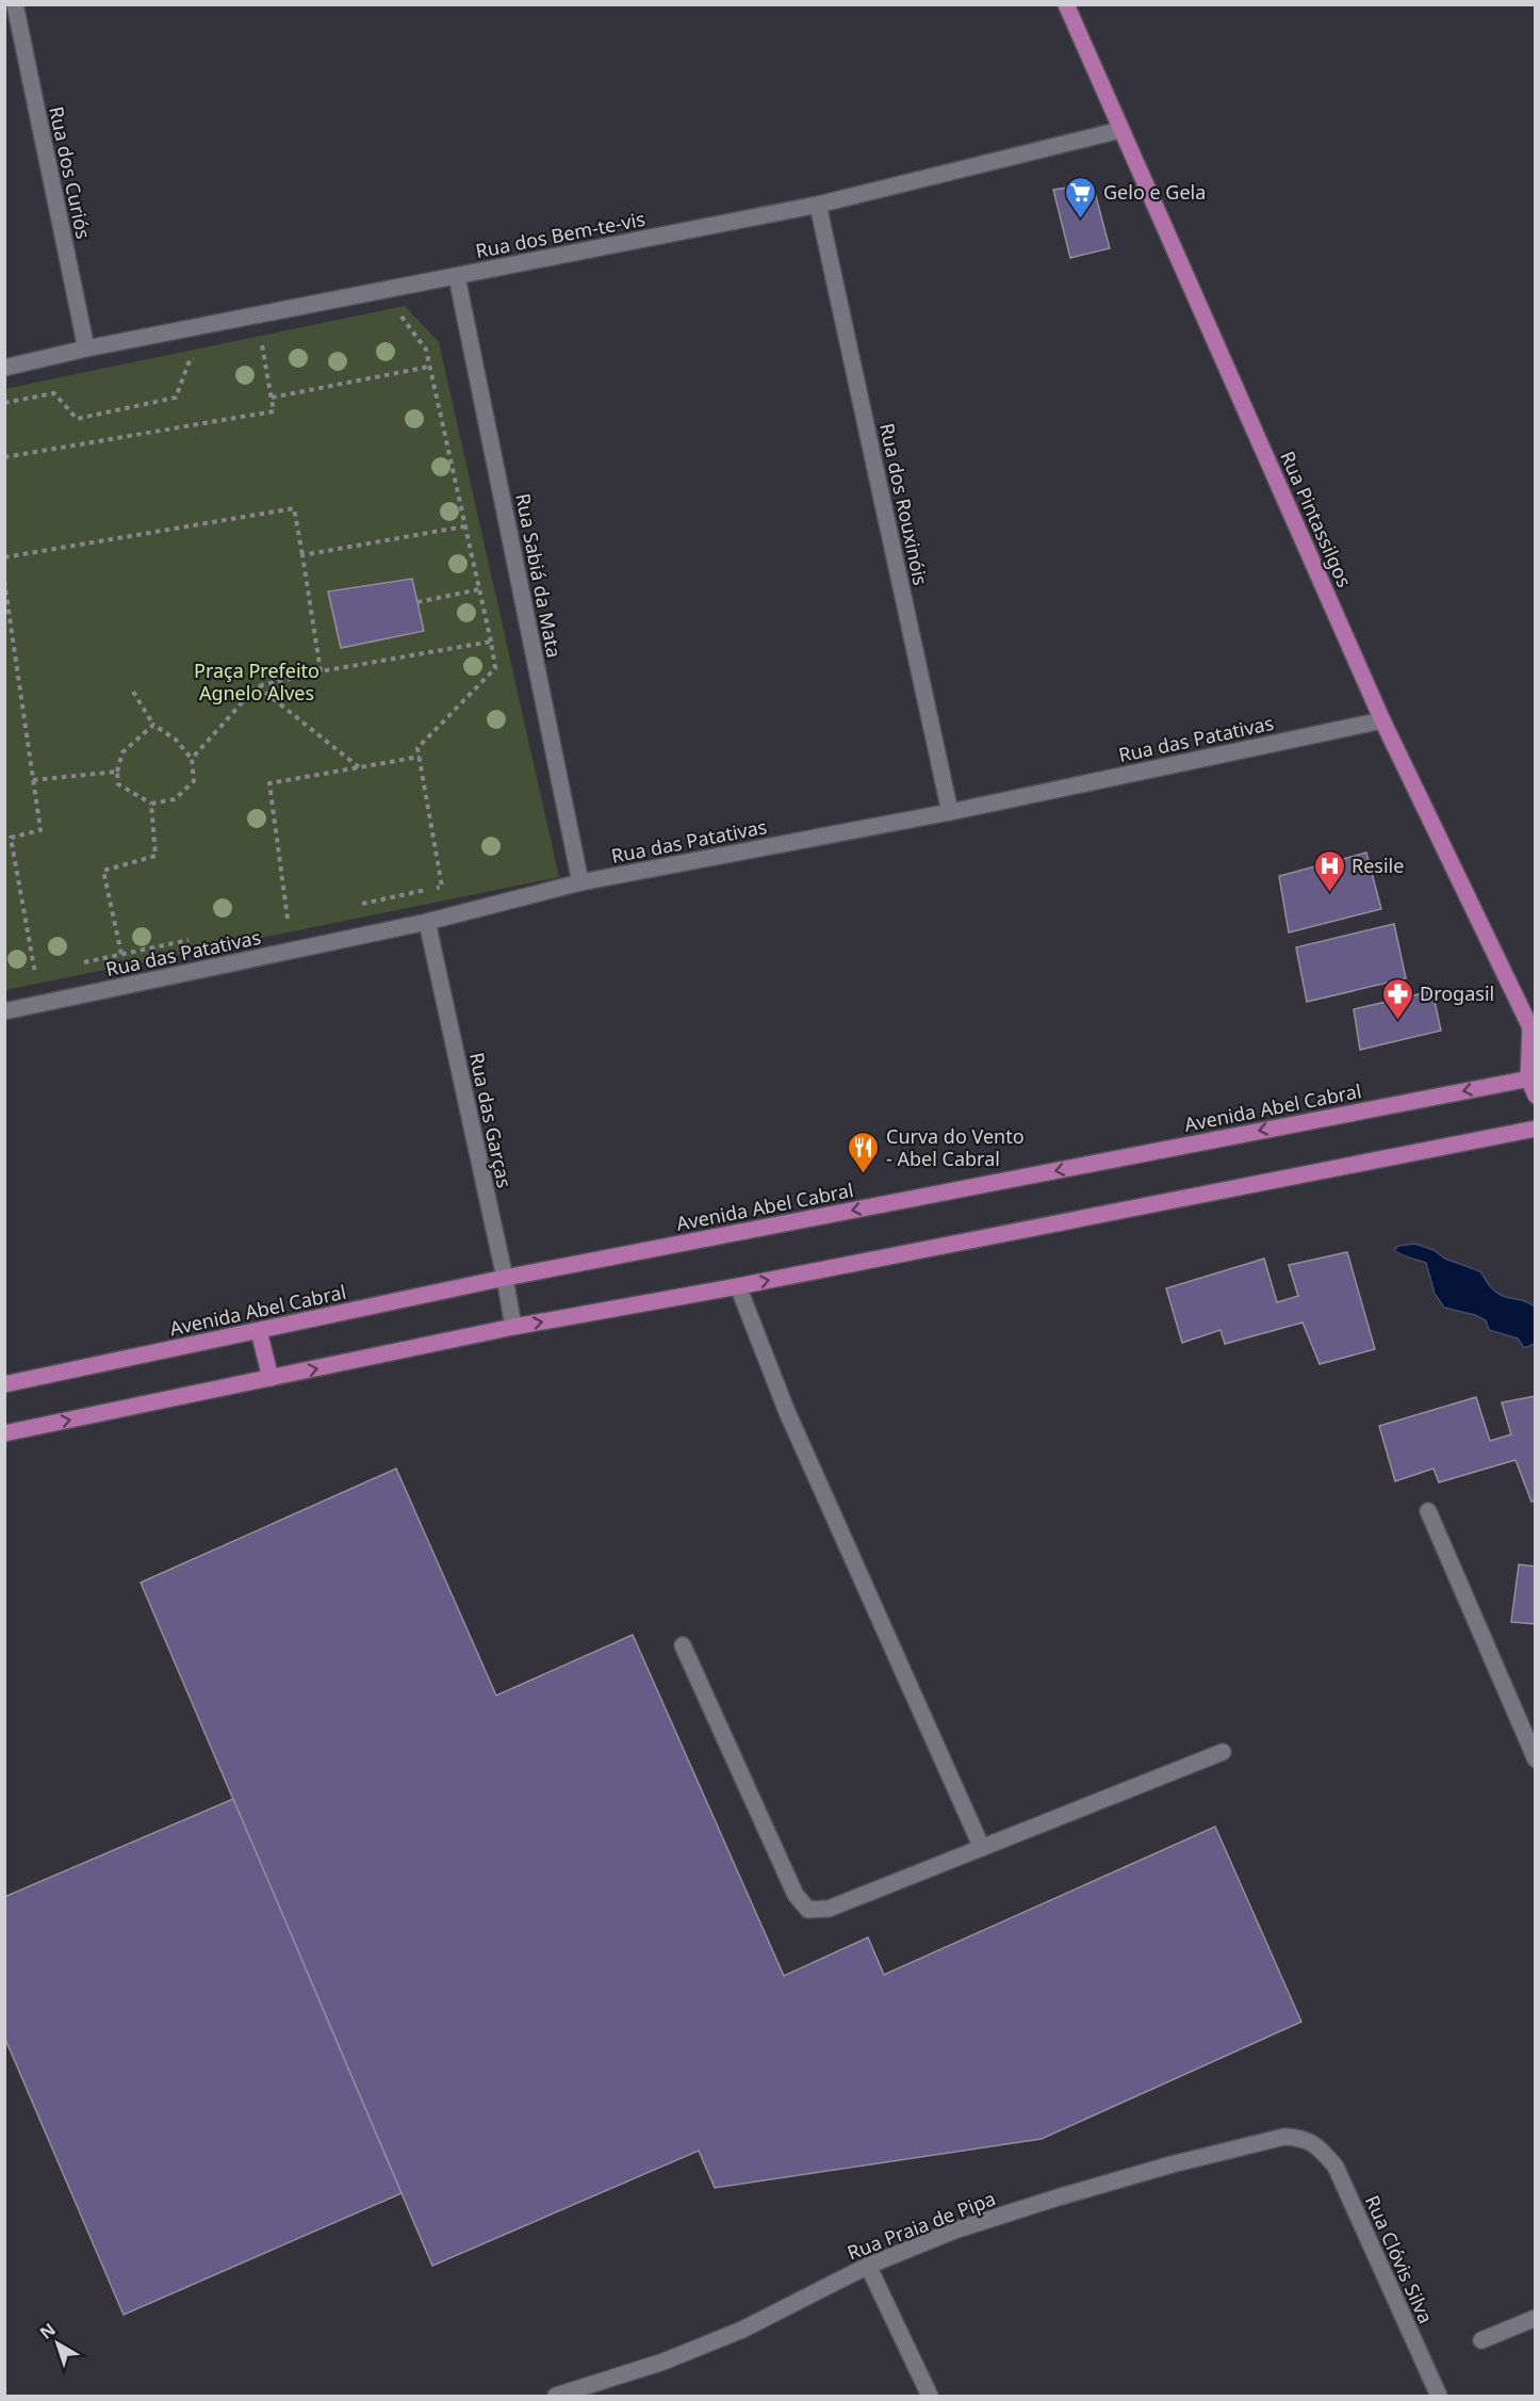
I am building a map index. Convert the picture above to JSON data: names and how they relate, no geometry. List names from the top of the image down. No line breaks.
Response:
{"streets":{"main road":["Rua Pintassilgos","Avenida Abel Cabral"],"street":["Rua dos Curiós","Rua dos Bem-te-vis","Rua dos Rouxinóis","Rua Sabiá da Mata","Rua das Patativas","Rua das Garças","Rua Praia de Pipa","Rua Clóvis Silva"]},"crossings":[["Rua dos Curiós","Rua dos Bem-te-vis"],["Rua dos Bem-te-vis","Rua dos Rouxinóis"],["Rua dos Bem-te-vis","Rua Pintassilgos"],["Rua dos Bem-te-vis","Rua Sabiá da Mata"],["Rua dos Rouxinóis","Rua das Patativas"],["Rua Pintassilgos","Rua das Patativas"],["Rua Pintassilgos","Avenida Abel Cabral"],["Rua Sabiá da Mata","Rua das Patativas"],["Rua das Patativas","Rua das Garças"],["Avenida Abel Cabral","Rua das Garças"],["Rua Praia de Pipa","Rua Clóvis Silva"]],"parks":["Praça Prefeito Agnelo Alves"],"places":{"supermarket":["Gelo e Gela"],"hospital":["Resile"],"pharmacy":["Drogasil"],"restaurant":["Curva do Vento - Abel Cabral"]},"north":"top left"}
